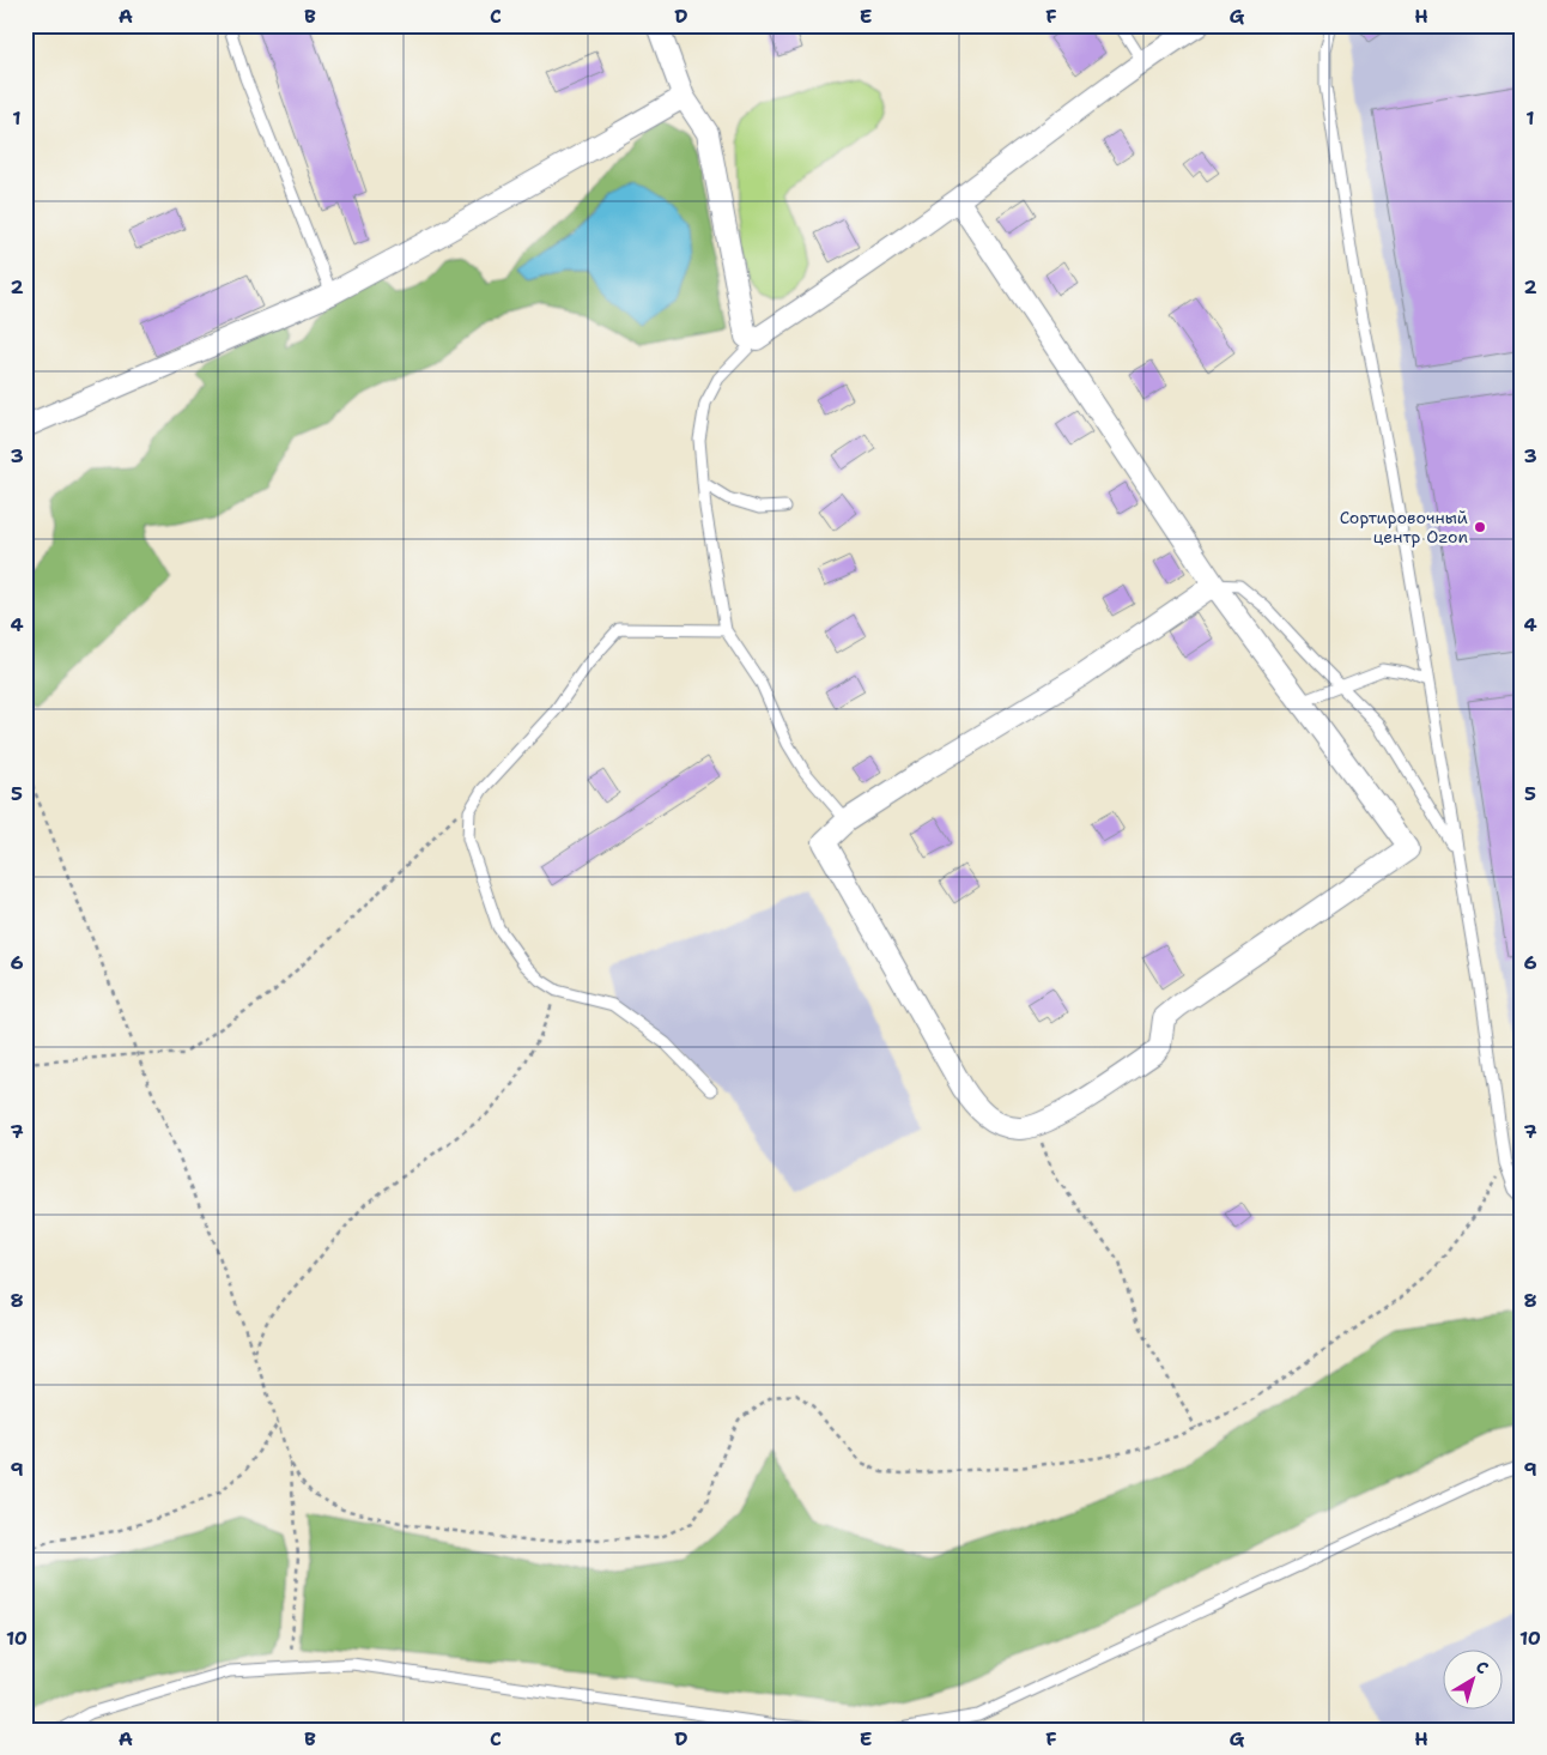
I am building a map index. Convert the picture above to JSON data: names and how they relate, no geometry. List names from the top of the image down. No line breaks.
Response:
{"places":["Сортировочный центр Ozon"],"north":"top right","grid":{"columns":["A","B","C","D","E","F","G","H"],"rows":["1","2","3","4","5","6","7","8","9","10"]}}
